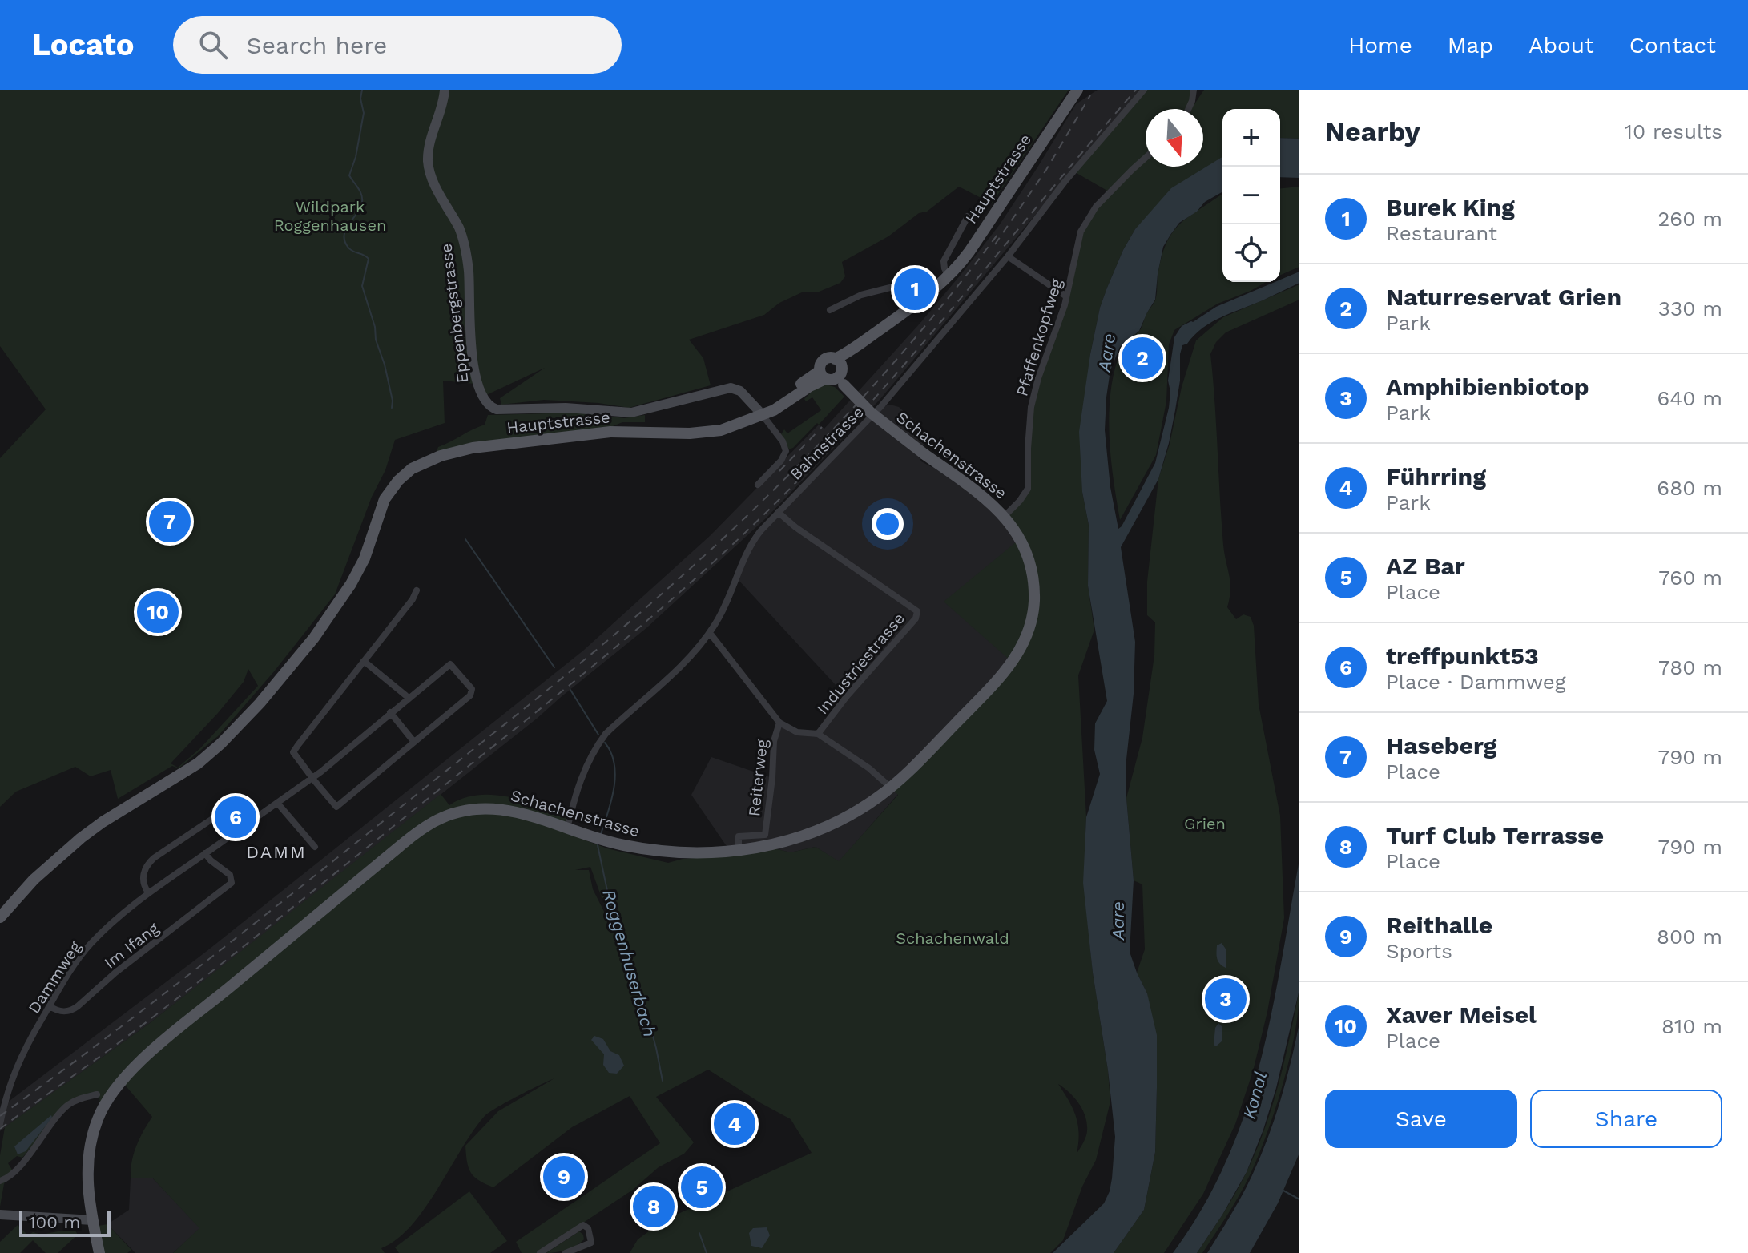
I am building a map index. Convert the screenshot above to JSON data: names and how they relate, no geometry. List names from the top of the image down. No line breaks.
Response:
{"streets":{"main road":["Hauptstrasse","Schachenstrasse"],"street":["Eppenbergstrasse","Pfaffenkopfweg","Bahnstrasse","Industriestrasse","Reiterweg","Im Ifang","Dammweg"]},"crossings":[["Hauptstrasse","Eppenbergstrasse"],["Hauptstrasse","Schachenstrasse"],["Pfaffenkopfweg","Schachenstrasse"],["Bahnstrasse","Schachenstrasse"],["Bahnstrasse","Industriestrasse"],["Schachenstrasse","Industriestrasse"],["Schachenstrasse","Reiterweg"],["Im Ifang","Dammweg"]],"districts":["DAMM"],"water":["Aare","Roggenhuserbach","Kanal"],"parks":["Wildpark Roggenhausen","Grien","Schachenwald"],"scale_bar":"100 m","north":"bottom","page":{"header":"Locato","search":"Search here","nav":["Home","Map","About","Contact"],"heading":["Nearby","10 results"],"map_buttons":["+","−"],"list":[{"mark":"1","name":"Burek King","note":"Restaurant","value":"260 m"},{"mark":"2","name":"Naturreservat Grien","note":"Park","value":"330 m"},{"mark":"3","name":"Amphibienbiotop","note":"Park","value":"640 m"},{"mark":"4","name":"Führring","note":"Park","value":"680 m"},{"mark":"5","name":"AZ Bar","note":"Place","value":"760 m"},{"mark":"6","name":"treffpunkt53","note":"Place · Dammweg","value":"780 m"},{"mark":"7","name":"Haseberg","note":"Place","value":"790 m"},{"mark":"8","name":"Turf Club Terrasse","note":"Place","value":"790 m"},{"mark":"9","name":"Reithalle","note":"Sports","value":"800 m"},{"mark":"10","name":"Xaver Meisel","note":"Place","value":"810 m"}],"pins":["1","2","7","10","6","3","4","9","5","8"],"buttons":["Save","Share"],"scale":"100 m"}}
